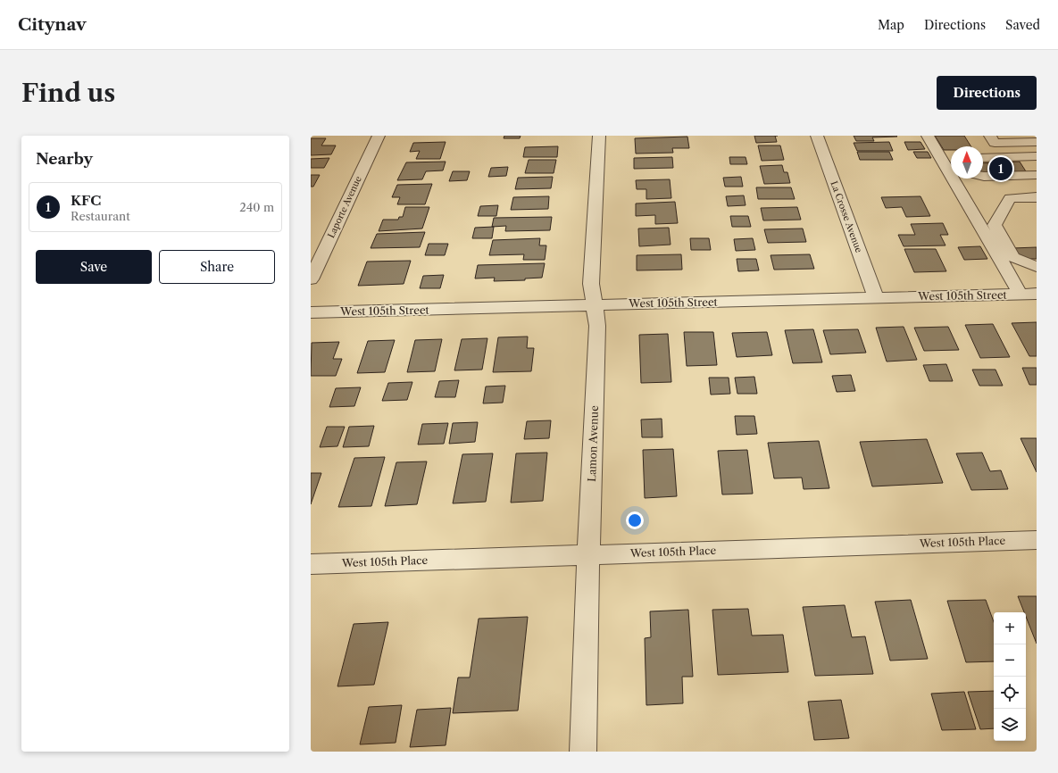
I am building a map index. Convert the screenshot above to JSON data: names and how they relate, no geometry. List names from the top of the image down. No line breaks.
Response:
{"streets":{"street":["Laporte Avenue","La Crosse Avenue","West 105th Street","Lamon Avenue","West 105th Place"]},"crossings":[["La Crosse Avenue","West 105th Street"],["West 105th Street","Lamon Avenue"],["Lamon Avenue","West 105th Place"]],"north":"top","page":{"header":"Citynav","nav":["Map","Directions","Saved"],"buttons":["Directions",["Save","Share"]],"title":"Find us","heading":"Nearby","pins":"1","list":[{"mark":"1","name":"KFC","note":"Restaurant","value":"240 m"}],"map_buttons":["+","−"]}}
